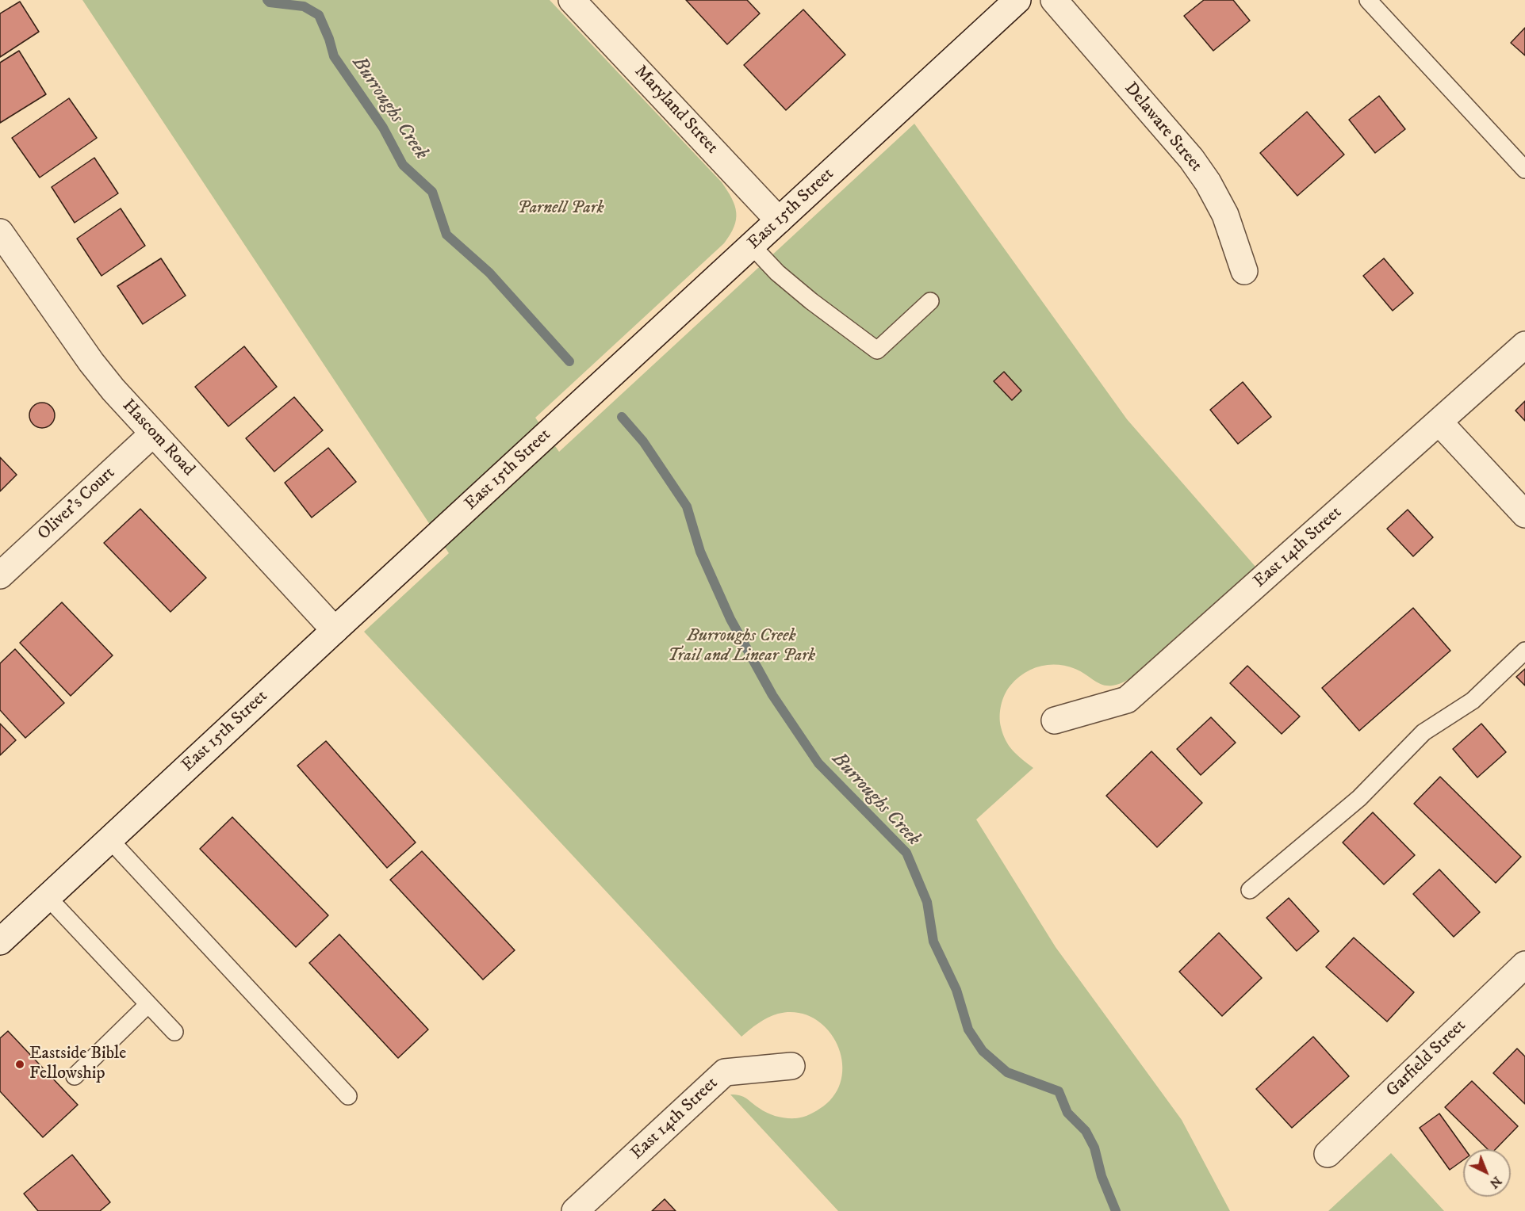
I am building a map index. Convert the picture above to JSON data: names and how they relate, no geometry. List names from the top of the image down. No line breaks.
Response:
{"streets":{"street":["Maryland Street","Delaware Street","East 15th Street","Hascom Road","Oliver's Court","East 14th Street","Garfield Street"]},"crossings":[["Maryland Street","East 15th Street"],["East 15th Street","Hascom Road"],["Hascom Road","Oliver's Court"]],"water":["Burroughs Creek"],"parks":["Parnell Park","Burroughs Creek Trail and Linear Park"],"places":["Eastside Bible Fellowship"],"north":"bottom right"}
